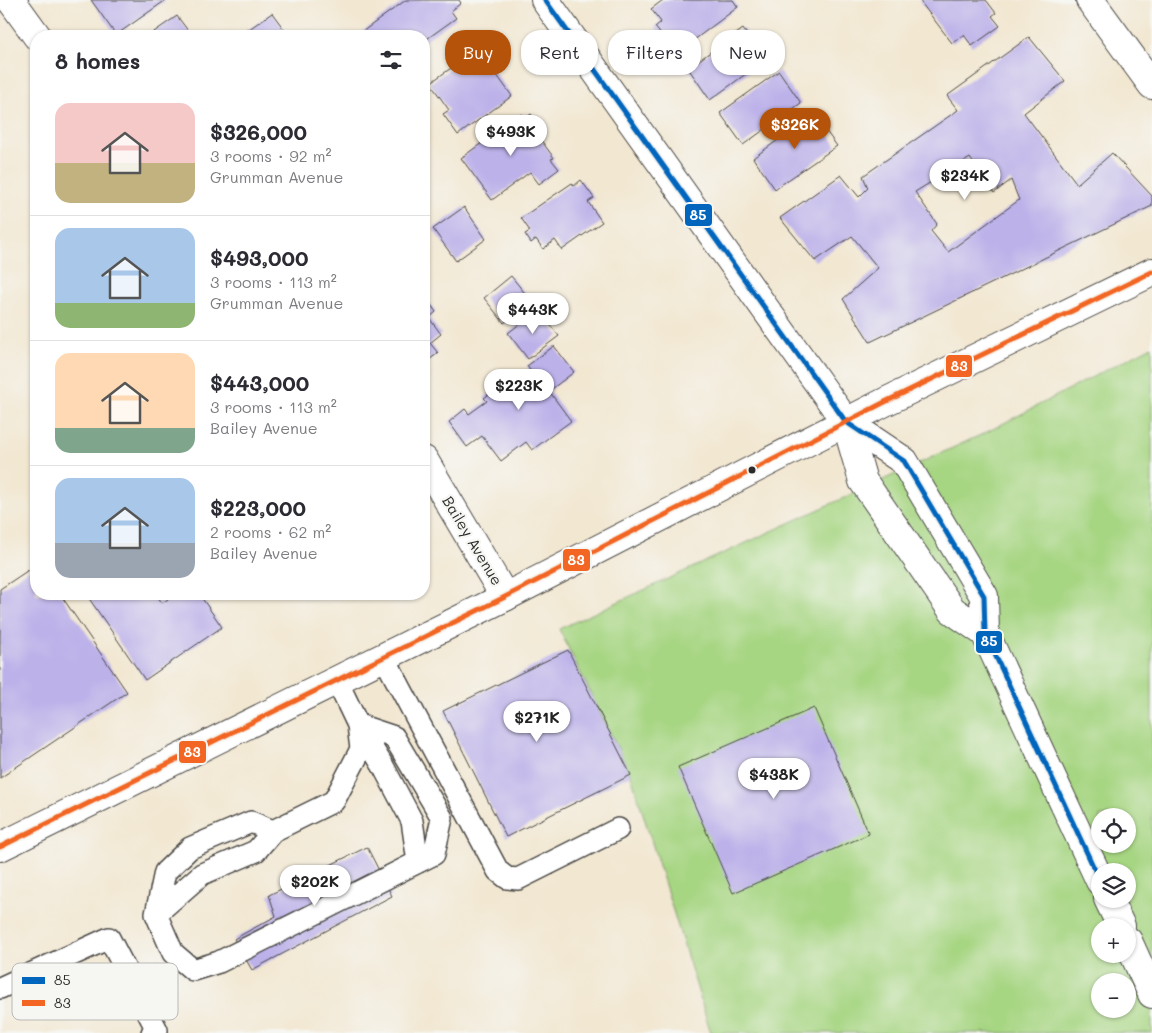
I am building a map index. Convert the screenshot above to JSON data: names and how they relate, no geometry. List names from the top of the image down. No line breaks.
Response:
{"streets":{"street":["Bailey Avenue"]},"lines":["transit line 85","transit line 83"],"legend":["85","83"],"page":{"chip":["Buy","Rent","Filters","New"],"heading":"8 homes","list":[{"name":"$326,000","note":"3 rooms · 92 m² · Grumman Avenue"},{"name":"$493,000","note":"3 rooms · 113 m² · Grumman Avenue"},{"name":"$443,000","note":"3 rooms · 113 m² · Bailey Avenue"},{"name":"$223,000","note":"2 rooms · 62 m² · Bailey Avenue"}],"price":["$326K","$493K","$234K","$443K","$223K","$271K","$438K","$202K"],"map_buttons":["+","−"]}}
